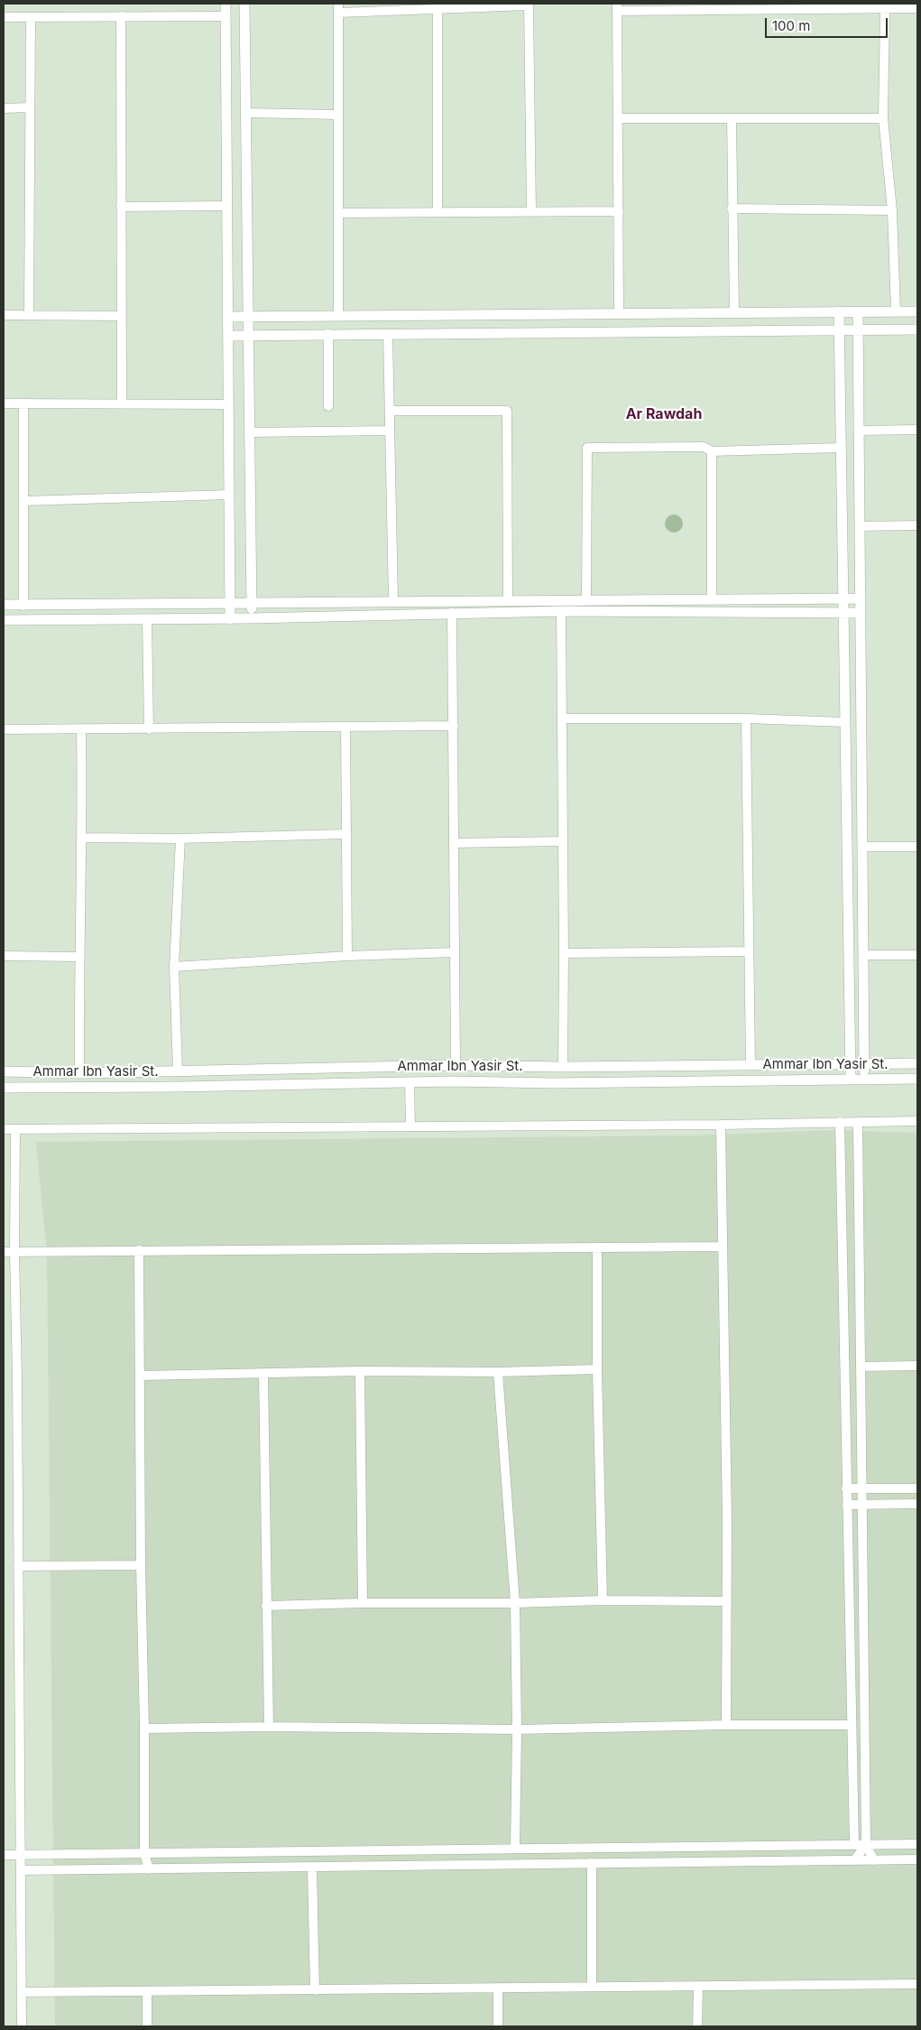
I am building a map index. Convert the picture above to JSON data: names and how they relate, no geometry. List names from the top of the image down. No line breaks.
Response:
{"streets":{"street":["Ammar Ibn Yasir St."]},"districts":["Ar Rawdah"],"scale_bar":"100 m"}
